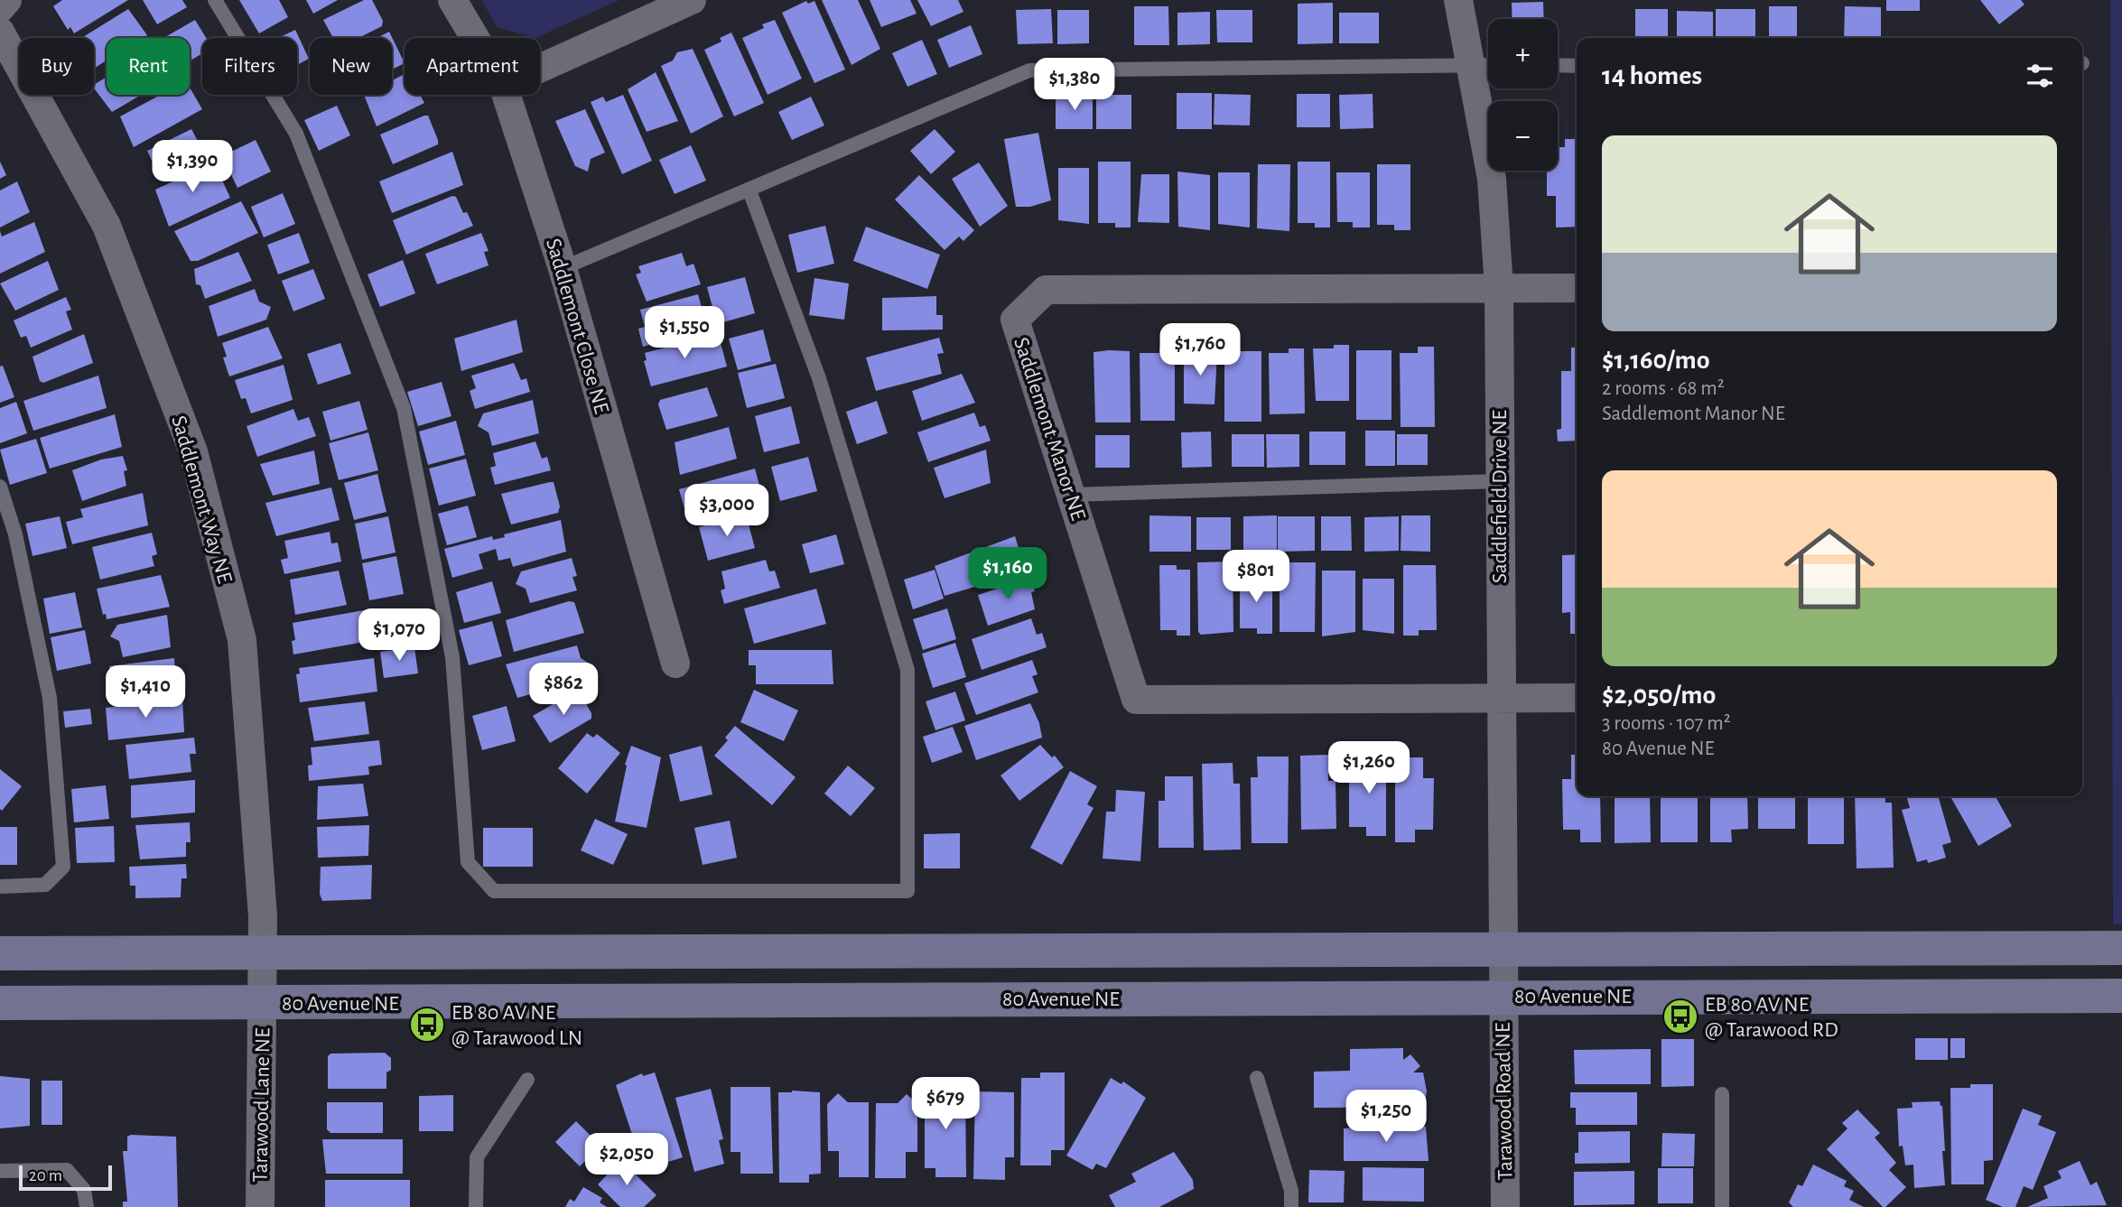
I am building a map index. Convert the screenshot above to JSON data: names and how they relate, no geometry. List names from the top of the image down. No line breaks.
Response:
{"streets":{"street":["Saddlemont Close NE","Saddlemont Manor NE","Saddlefield Drive NE","Saddlemont Way NE","80 Avenue NE","Tarawood Road NE","Tarawood Lane NE"]},"crossings":[["Saddlemont Manor NE","Saddlefield Drive NE"],["Saddlefield Drive NE","80 Avenue NE"],["Saddlefield Drive NE","Tarawood Road NE"],["Saddlemont Way NE","80 Avenue NE"],["Saddlemont Way NE","Tarawood Lane NE"],["80 Avenue NE","Tarawood Road NE"],["80 Avenue NE","Tarawood Lane NE"]],"places":{"bus stop":["EB 80 AV NE @ Tarawood RD","EB 80 AV NE @ Tarawood LN"]},"scale_bar":"20 m","page":{"map_buttons":["+","−"],"chip":["Buy","Rent","Filters","New","Apartment"],"heading":"14 homes","price":["$1,380","$1,390","$1,550","$1,760","$3,000","$1,160","$801","$1,070","$862","$1,410","$1,260","$679","$1,250","$2,050"],"list":[{"name":"$1,160/mo","note":"2 rooms · 68 m² · Saddlemont Manor NE"},{"name":"$2,050/mo","note":"3 rooms · 107 m² · 80 Avenue NE"}],"scale":"20 m"}}
